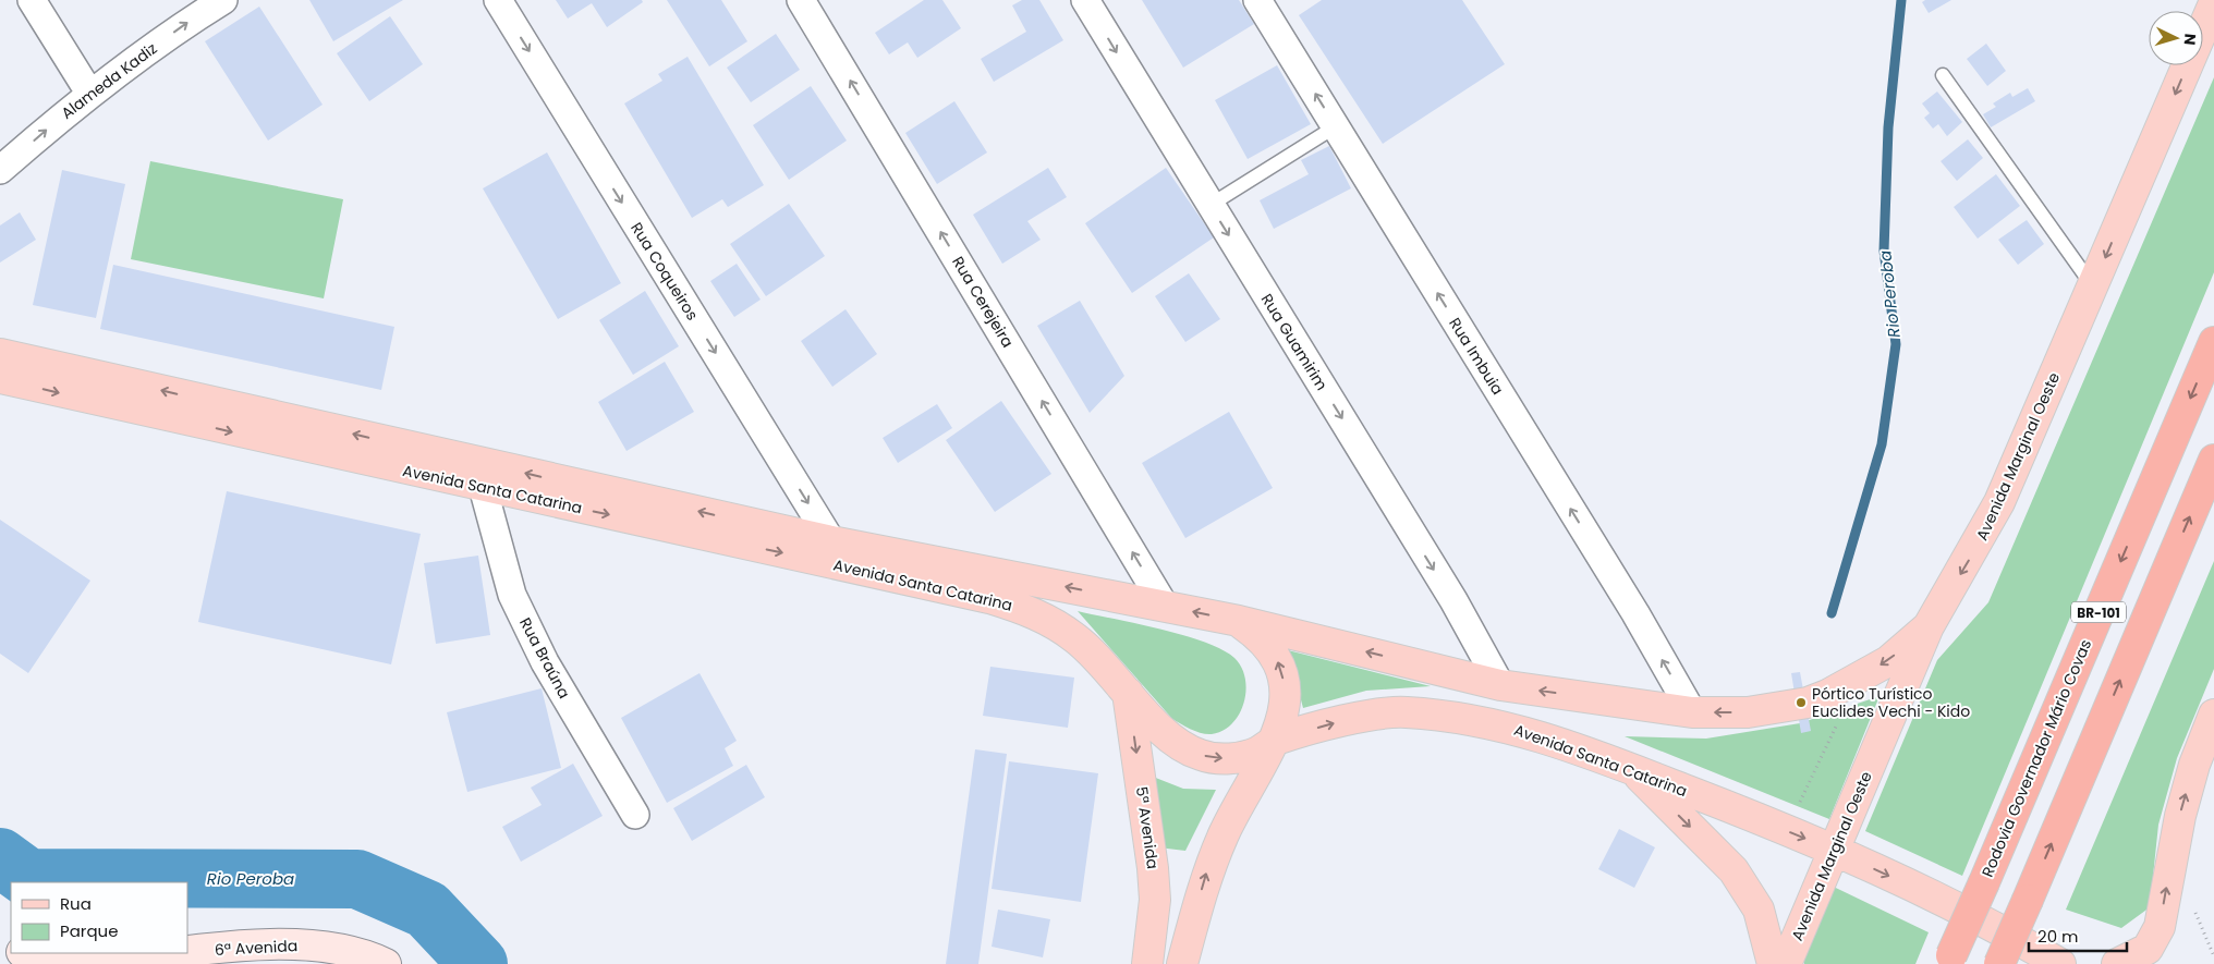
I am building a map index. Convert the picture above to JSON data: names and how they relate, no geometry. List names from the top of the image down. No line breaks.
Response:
{"streets":{"highway":["BR-101","Rodovia Governador Mário Covas"],"main road":["Avenida Marginal Oeste","Avenida Santa Catarina","5ª Avenida"],"street":["Alameda Kadiz","Rua Coqueiros","Rua Cerejeira","Rua Guamirim","Rua Imbuia","Rua Braúna","6ª Avenida"]},"crossings":[["Rua Coqueiros","Avenida Santa Catarina"],["Rua Cerejeira","Avenida Santa Catarina"],["Rua Guamirim","Avenida Santa Catarina"],["Rua Imbuia","Avenida Santa Catarina"],["Avenida Marginal Oeste","Avenida Santa Catarina"],["Avenida Santa Catarina","Rua Braúna"],["Avenida Santa Catarina","5ª Avenida"]],"one_way":["Alameda Kadiz","Rua Coqueiros","Rua Cerejeira","Rua Guamirim","Rua Imbuia","Avenida Marginal Oeste","5ª Avenida"],"water":["Rio Peroba"],"places":["Pórtico Turístico Euclides Vechi - Kido"],"legend":["Rua","Parque"],"scale_bar":"20 m","north":"right"}
